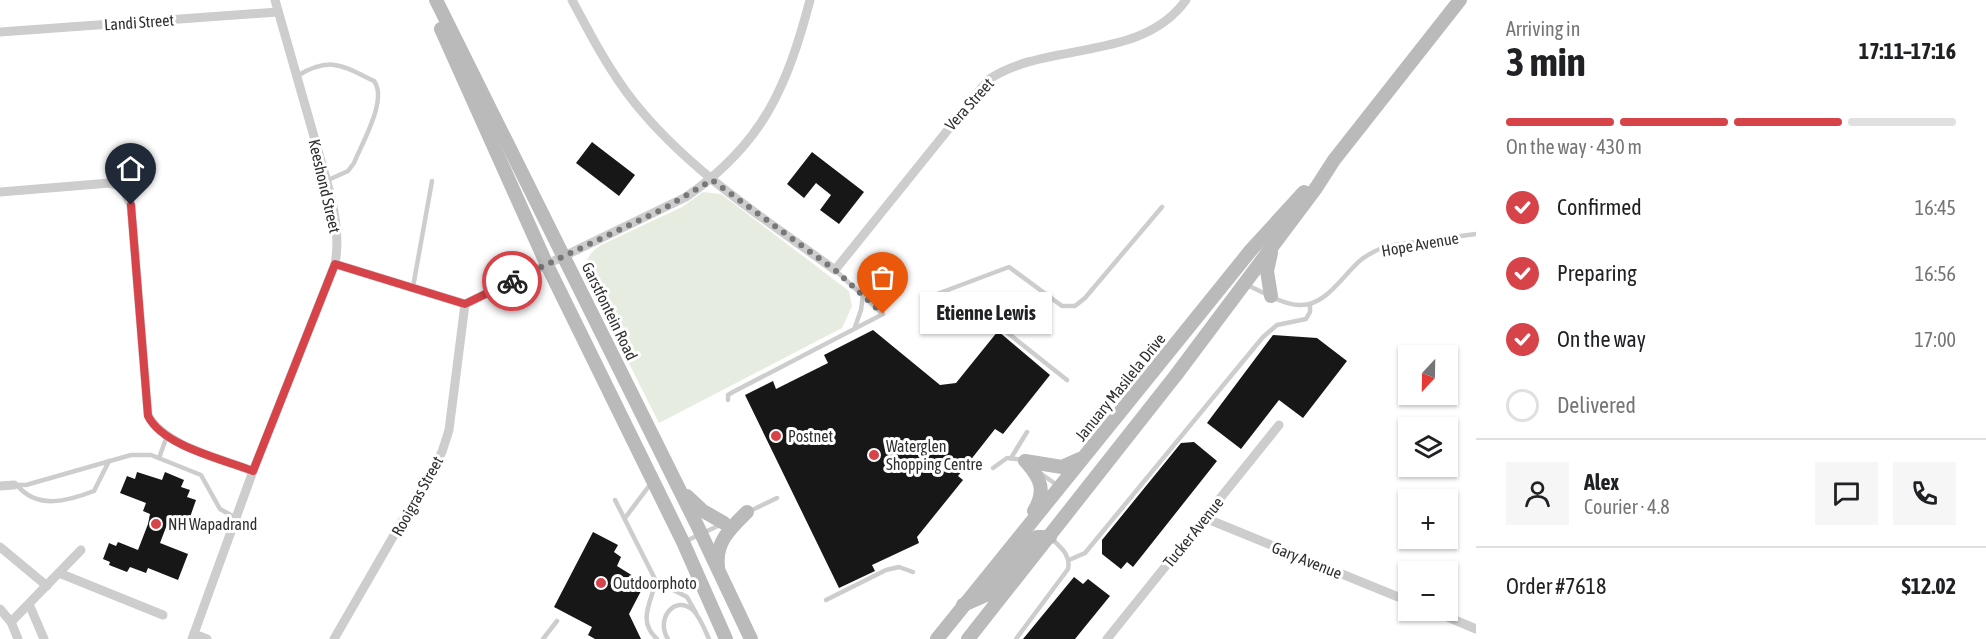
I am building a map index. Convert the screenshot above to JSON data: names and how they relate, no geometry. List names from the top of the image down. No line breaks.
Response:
{"streets":{"main road":["Garstfontein Road","January Masilela Drive"],"street":["Landi Street","Vera Street","Keeshond Street","Rooigras Street","Tucker Avenue","Gary Avenue"],"lane":["Hope Avenue"]},"crossings":[["Landi Street","Keeshond Street"],["Tucker Avenue","Gary Avenue"]],"places":["Etienne Lewis","Postnet","Waterglen Shopping Centre","NH Wapadrand","Outdoorphoto"],"north":"bottom","page":{"heading":["3 min","Arriving in","17:11–17:16"],"panel":["Alex","Courier · 4.8","Order #7618","$12.02"],"bar":"On the way · 430 m","list":[["Confirmed","16:45"],["Preparing","16:56"],["On the way","17:00"],"Delivered"],"bubble":"Etienne Lewis","map_buttons":["+","−"]}}
